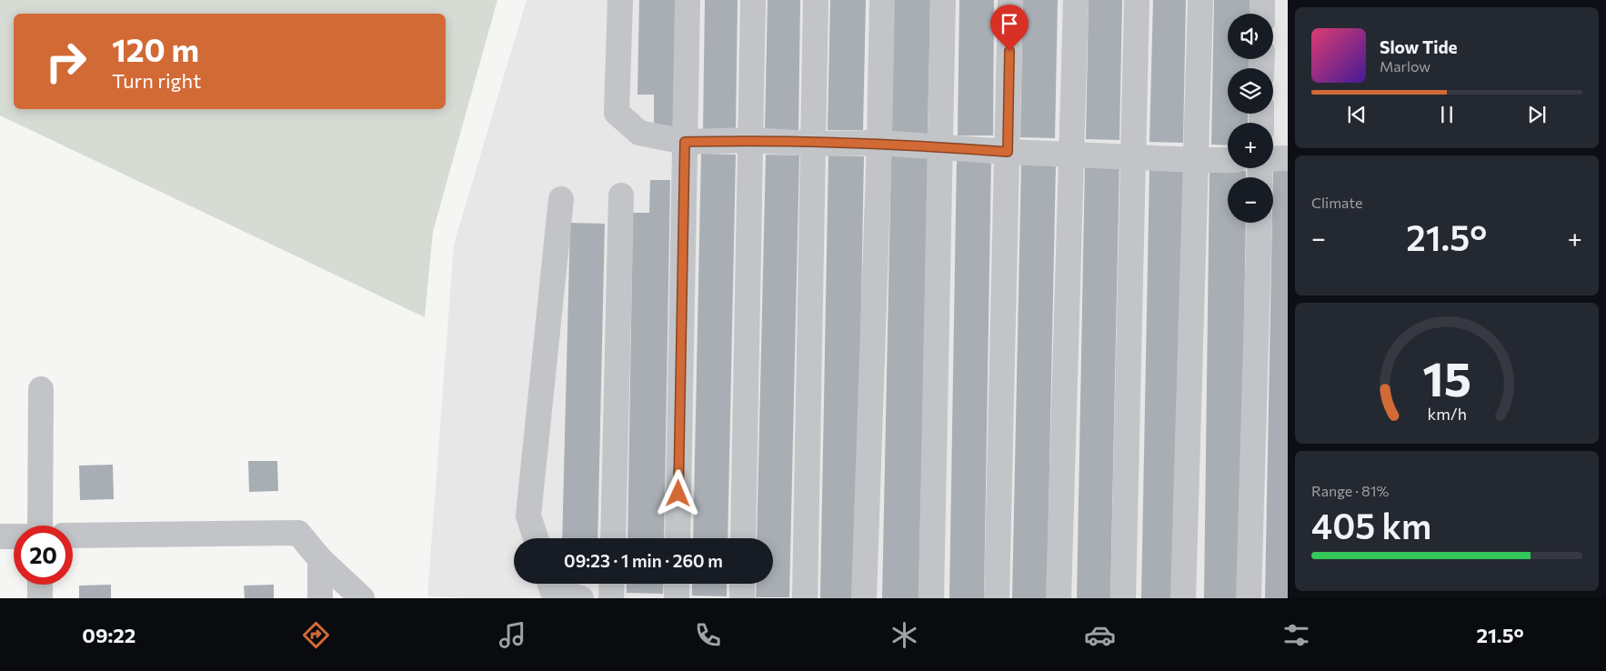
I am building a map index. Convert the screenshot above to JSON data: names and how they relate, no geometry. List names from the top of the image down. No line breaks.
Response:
{"page":{"map_buttons":["+","−"],"turn":["120 m","Turn right"],"song":["Slow Tide","Marlow"],"tile":["Climate",["Range · 81%","405 km"]],"heat":["−","21.5°","+"],"limit":"20","trip":"09:23 · 1 min · 260 m","tabs":["09:22","21.5°"],"gauge":["15","km/h"]}}
